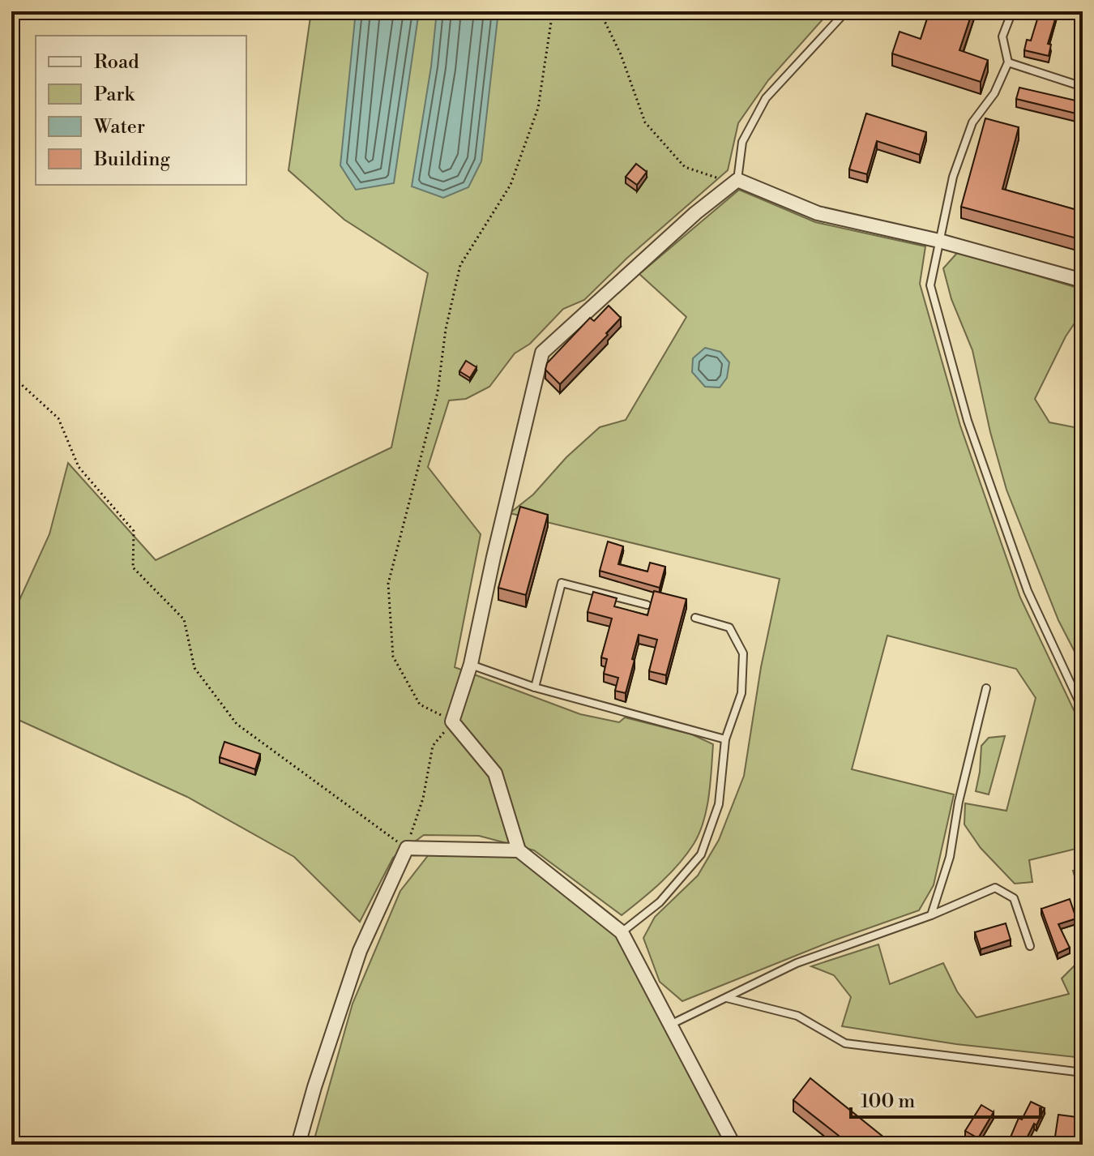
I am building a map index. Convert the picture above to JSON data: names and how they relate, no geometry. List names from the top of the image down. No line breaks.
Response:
{"legend":["Road","Park","Water","Building"],"scale_bar":"100 m"}
